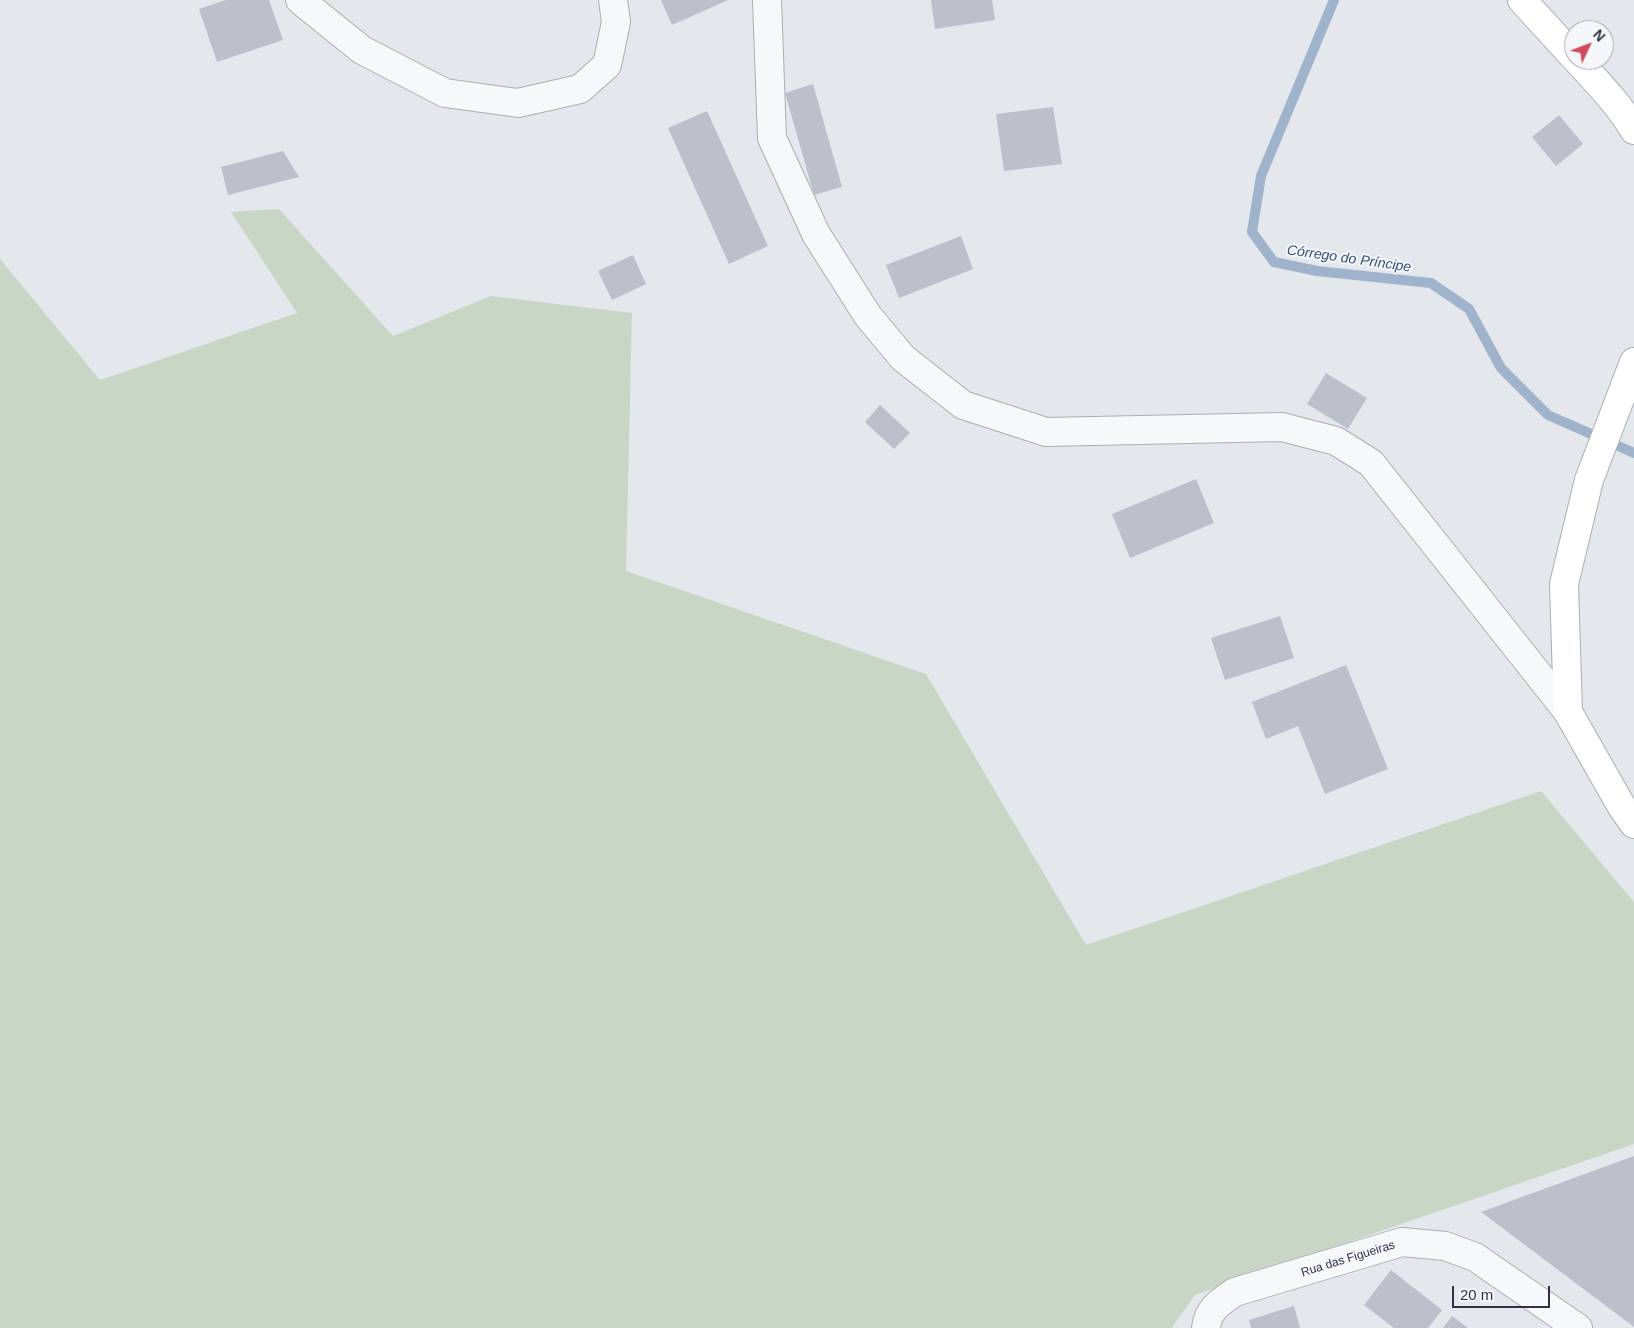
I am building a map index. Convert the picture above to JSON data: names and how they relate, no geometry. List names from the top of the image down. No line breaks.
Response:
{"streets":{"street":["Rua das Figueiras"]},"water":["Córrego do Príncipe"],"scale_bar":"20 m","north":"top right"}
